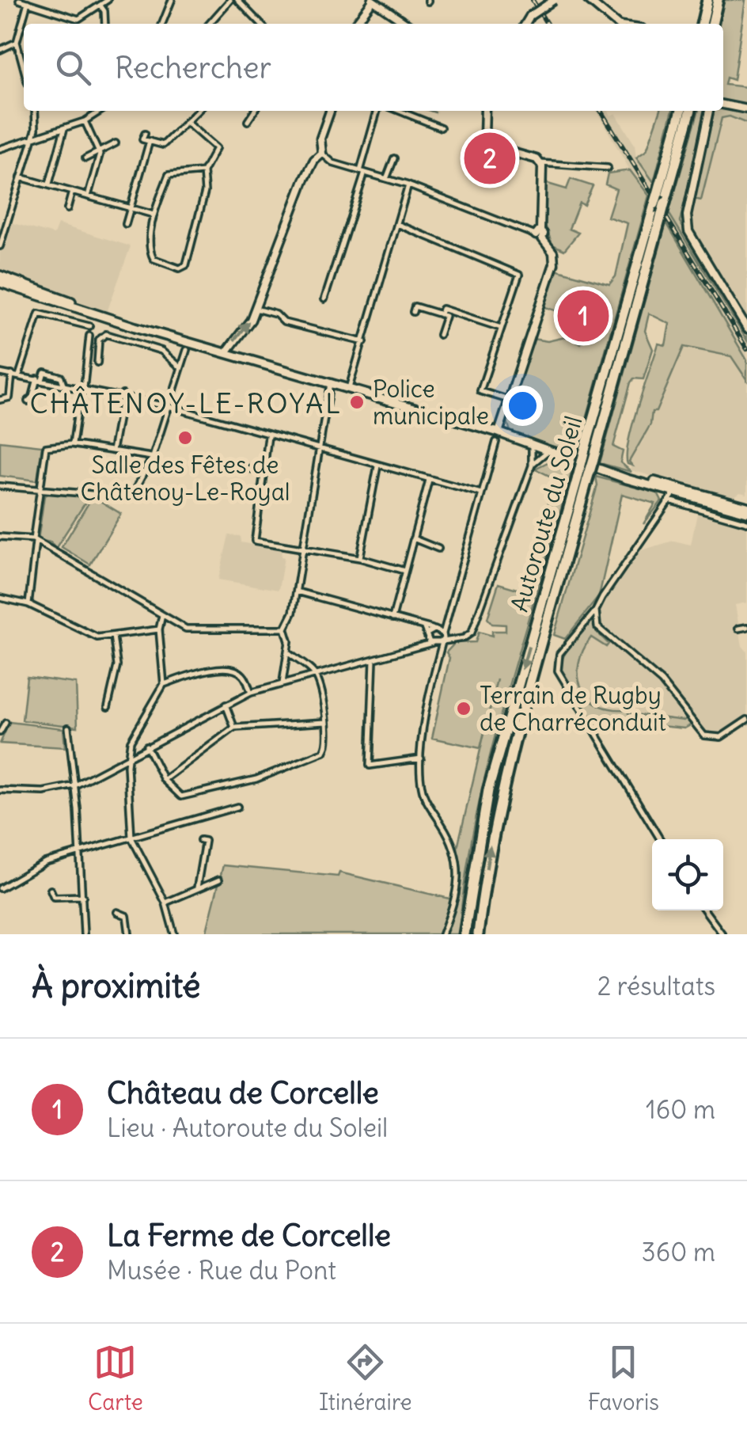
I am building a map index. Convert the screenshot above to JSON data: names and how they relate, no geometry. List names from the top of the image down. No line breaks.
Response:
{"streets":{"highway":["Autoroute du Soleil"]},"districts":["CHÂTENOY-LE-ROYAL"],"places":["Police municipale","Salle des Fêtes de Châtenoy-Le-Royal","Terrain de Rugby de Charréconduit"],"page":{"search":"Rechercher","pins":["2","1"],"heading":["À proximité","2 résultats"],"list":[{"mark":"1","name":"Château de Corcelle","note":"Lieu · Autoroute du Soleil","value":"160 m"},{"mark":"2","name":"La Ferme de Corcelle","note":"Musée · Rue du Pont","value":"360 m"}],"nav":["Carte","Itinéraire","Favoris"]}}
